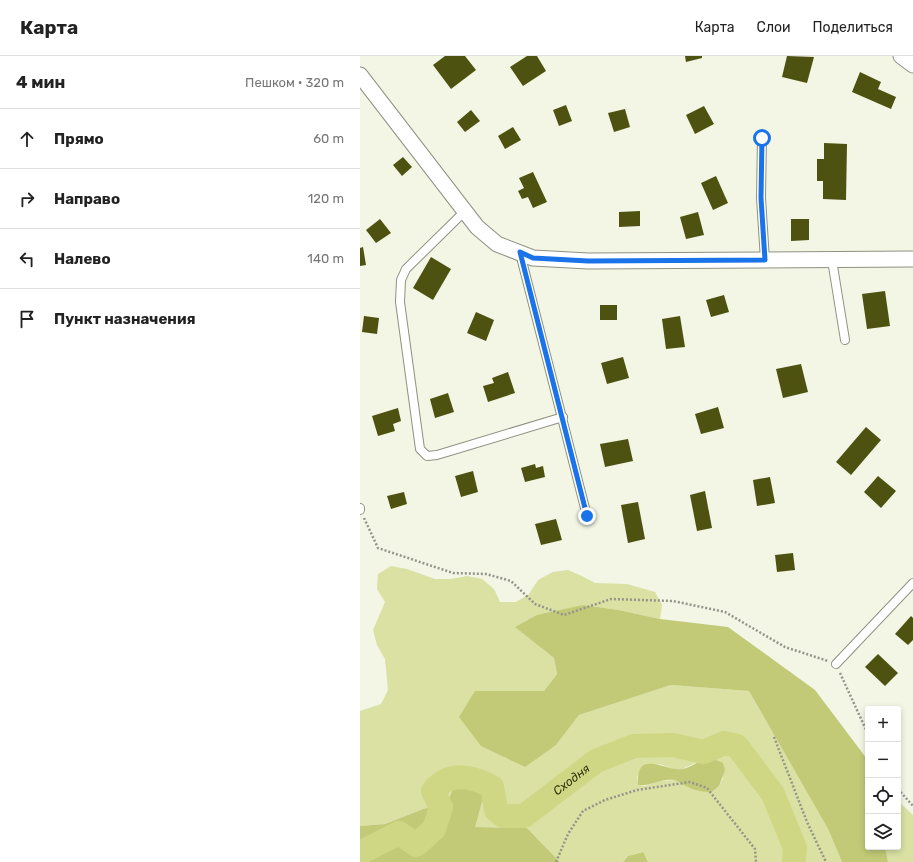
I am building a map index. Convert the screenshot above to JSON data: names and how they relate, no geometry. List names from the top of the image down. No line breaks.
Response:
{"water":["Сходня"],"page":{"header":"Карта","nav":["Карта","Слои","Поделиться"],"heading":["4 мин","Пешком · 320 m"],"list":[["Прямо","60 m"],["Направо","120 m"],["Налево","140 m"],"Пункт назначения"],"map_buttons":["+","−"]}}
